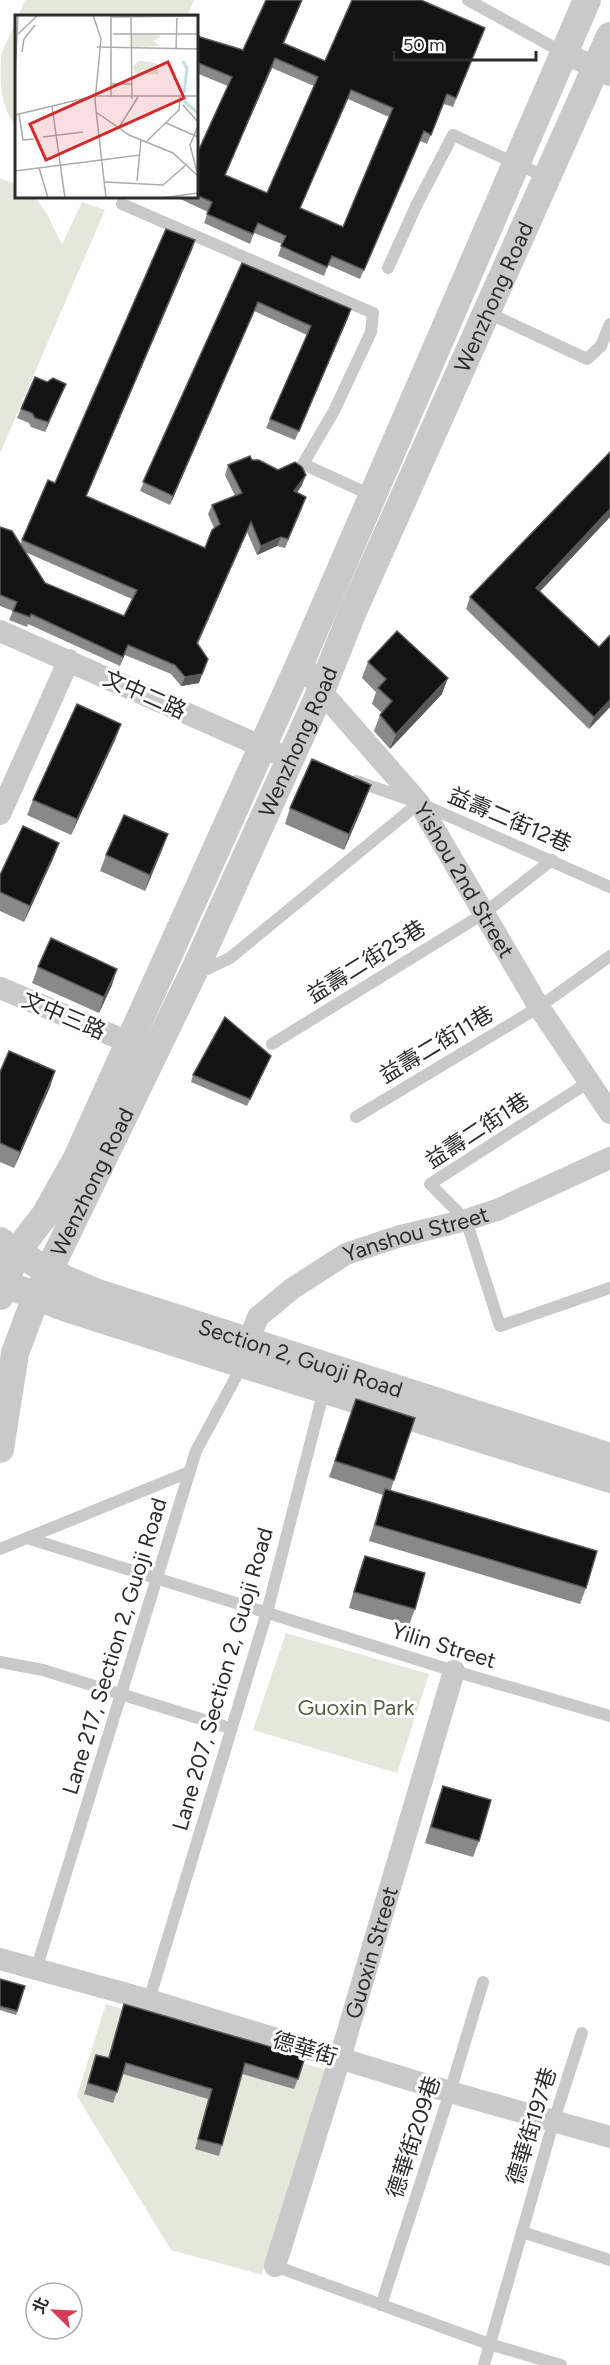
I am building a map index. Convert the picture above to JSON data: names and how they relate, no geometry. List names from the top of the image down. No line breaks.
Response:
{"streets":{"street":["Wenzhong Road","文中二路","Yishou 2nd Street","文中三路","Yanshou Street","Section 2, Guoji Road","Guoxin Street","德華街"],"lane":["益壽二街12巷","益壽二街25巷","益壽二街11巷","益壽二街1巷","Yilin Street","Lane 217, Section 2, Guoji Road","Lane 207, Section 2, Guoji Road","德華街197巷","德華街209巷"]},"crossings":[["Wenzhong Road","文中二路"],["Wenzhong Road","Yishou 2nd Street"],["Wenzhong Road","文中三路"],["Wenzhong Road","Section 2, Guoji Road"],["益壽二街12巷","Yishou 2nd Street"],["益壽二街12巷","益壽二街25巷"],["Yishou 2nd Street","益壽二街25巷"],["Yishou 2nd Street","益壽二街11巷"],["Yishou 2nd Street","益壽二街1巷"],["益壽二街1巷","Yanshou Street"],["Yanshou Street","Section 2, Guoji Road"],["Yanshou Street","Lane 217, Section 2, Guoji Road"],["Section 2, Guoji Road","Lane 217, Section 2, Guoji Road"],["Section 2, Guoji Road","Lane 207, Section 2, Guoji Road"],["Yilin Street","Lane 217, Section 2, Guoji Road"],["Yilin Street","Lane 207, Section 2, Guoji Road"],["Yilin Street","Guoxin Street"],["Lane 217, Section 2, Guoji Road","德華街"],["Lane 207, Section 2, Guoji Road","德華街"],["Guoxin Street","德華街"],["德華街","德華街197巷"],["德華街","德華街209巷"]],"parks":["Guoxin Park"],"scale_bar":"50 m","north":"top left"}
